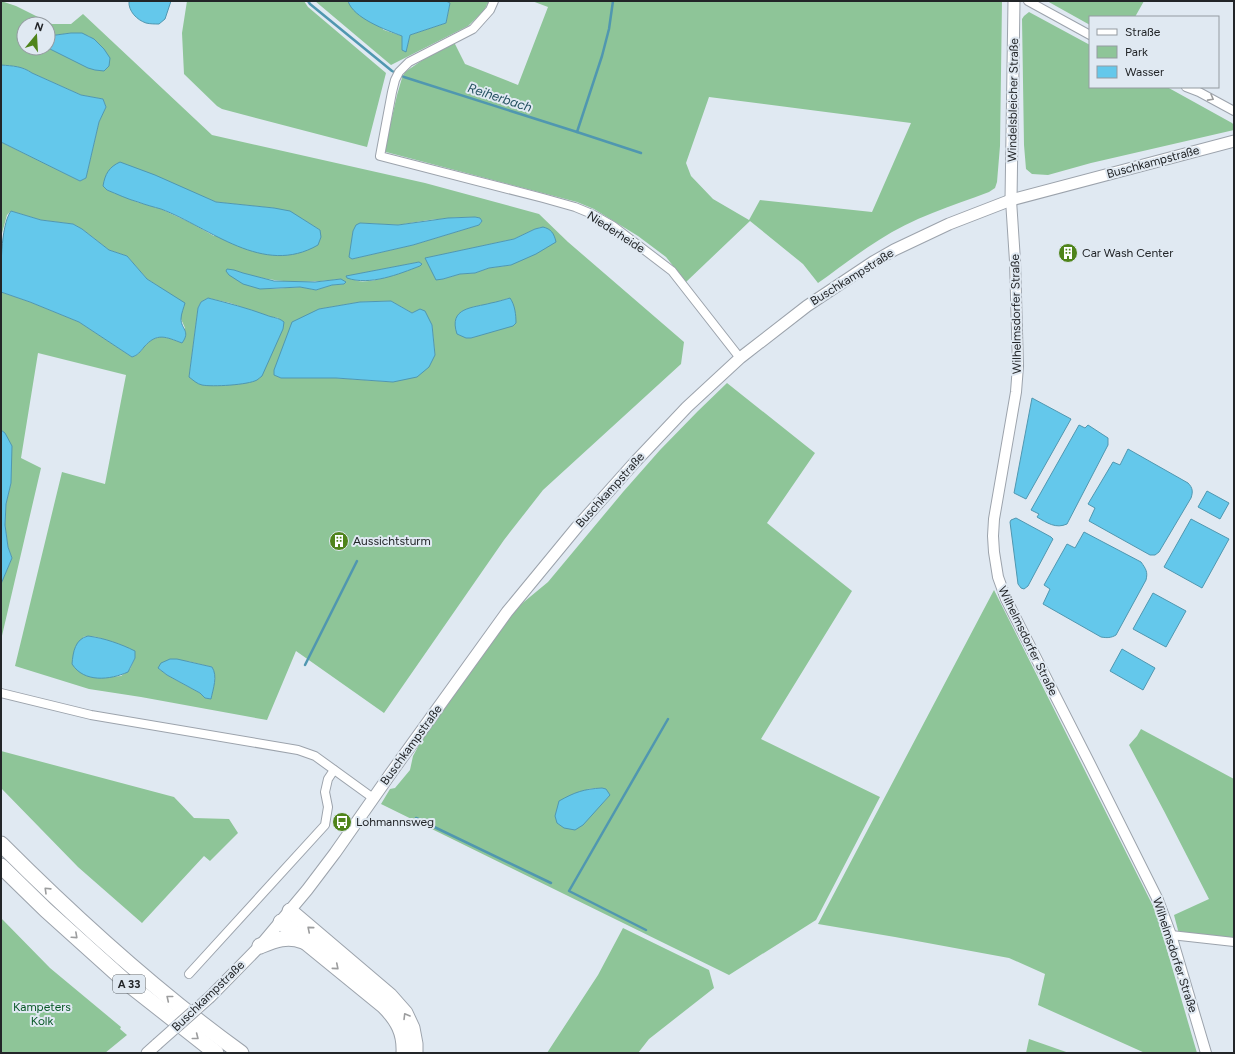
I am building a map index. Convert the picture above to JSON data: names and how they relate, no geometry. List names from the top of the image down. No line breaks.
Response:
{"streets":{"highway":["A 33"],"main road":["Windelsbleicher Straße","Buschkampstraße"],"street":["Niederheide","Wilhelmsdorfer Straße"]},"crossings":[["Windelsbleicher Straße","Buschkampstraße"],["Windelsbleicher Straße","Wilhelmsdorfer Straße"],["Buschkampstraße","Niederheide"],["Buschkampstraße","Wilhelmsdorfer Straße"]],"water":["Reiherbach"],"parks":["Kampeters Kolk"],"places":{"building":["Car Wash Center","Aussichtsturm"],"bus stop":["Lohmannsweg"]},"legend":["Straße","Park","Wasser"],"north":"top"}
